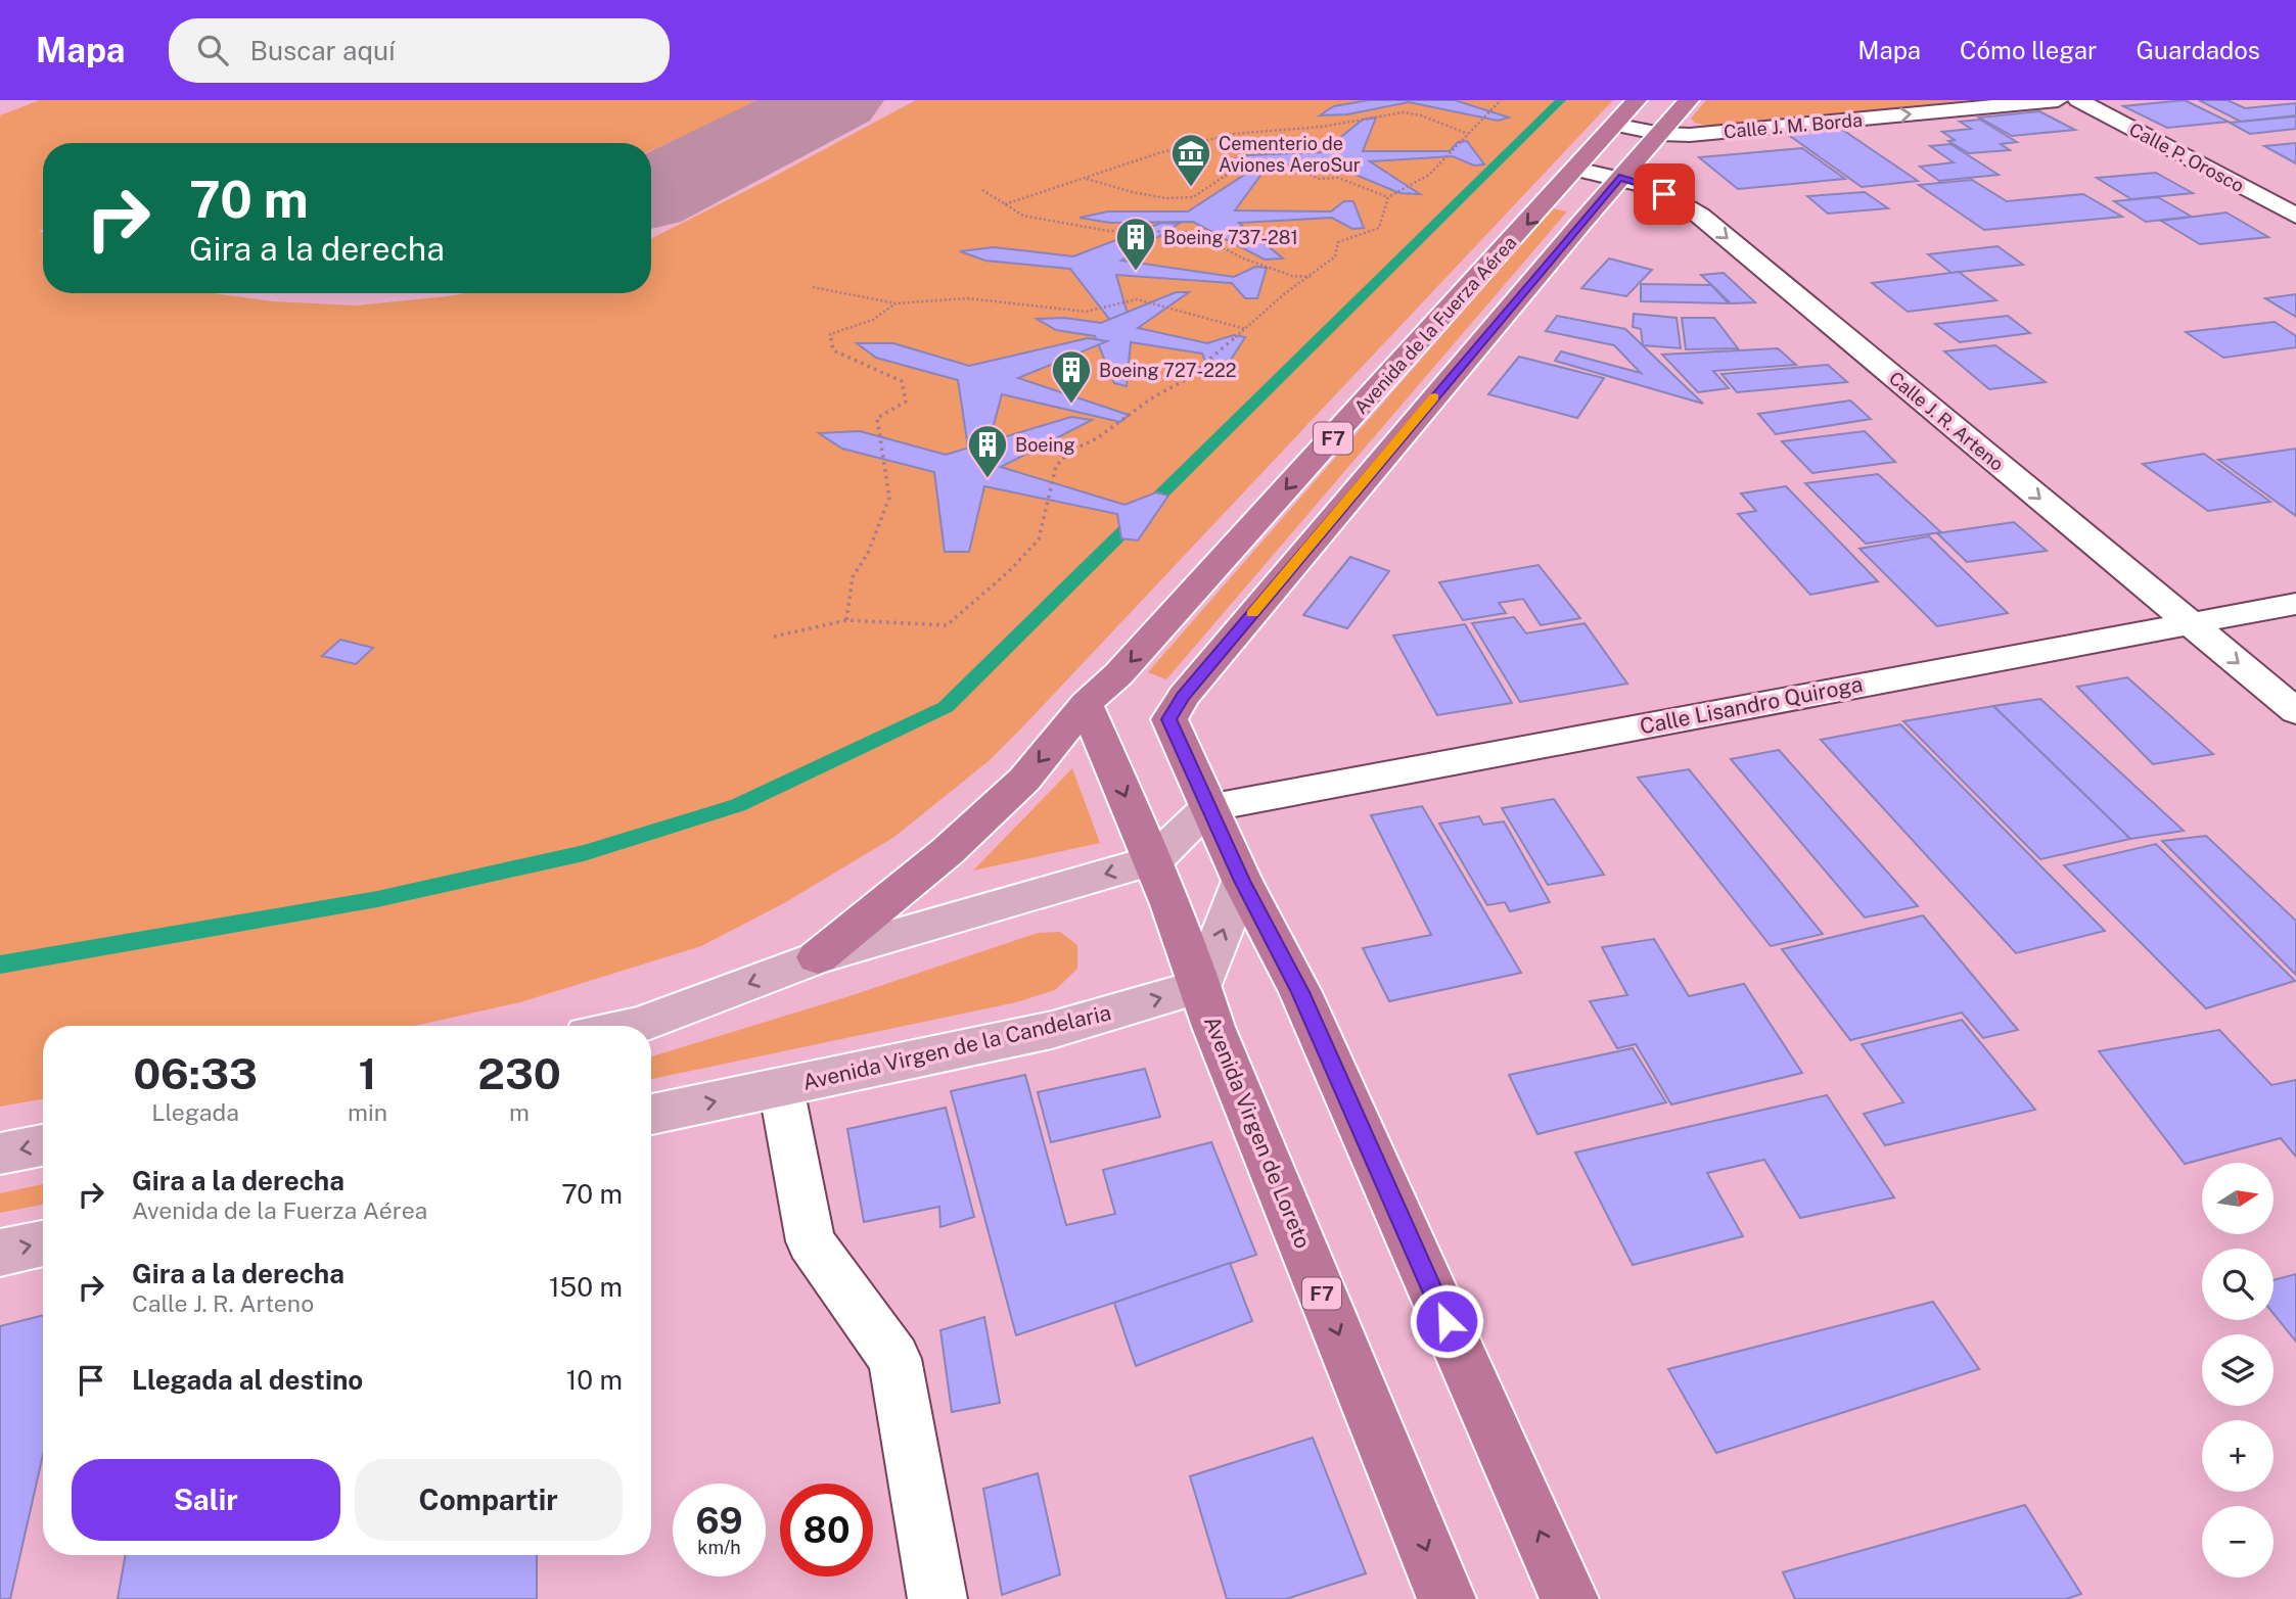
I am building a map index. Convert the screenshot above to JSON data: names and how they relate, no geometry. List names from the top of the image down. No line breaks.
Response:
{"streets":{"highway":["Avenida de la Fuerza Aérea","F7","Avenida Virgen de Loreto"],"main road":["Avenida Virgen de la Candelaria"],"street":["Calle J. M. Borda","Calle P. Orosco","Calle J. R. Arteno","Calle Lisandro Quiroga"]},"crossings":[["Calle J. M. Borda","Avenida de la Fuerza Aérea"],["Avenida de la Fuerza Aérea","Calle J. R. Arteno"],["Avenida de la Fuerza Aérea","F7"],["Avenida de la Fuerza Aérea","Calle Lisandro Quiroga"],["Avenida de la Fuerza Aérea","Avenida Virgen de Loreto"],["Calle J. R. Arteno","Calle Lisandro Quiroga"],["F7","Calle Lisandro Quiroga"],["Avenida Virgen de la Candelaria","Avenida Virgen de Loreto"]],"one_way":["Calle J. M. Borda","Calle J. R. Arteno"],"places":{"museum":["Cementerio de Aviones AeroSur"],"building":["Boeing 737-281","Boeing 727-222","Boeing"]},"north":"right","page":{"header":"Mapa","search":"Buscar aquí","nav":["Mapa","Cómo llegar","Guardados"],"turn":["70 m","Gira a la derecha"],"eta":["06:33","Llegada","1","min","230","m"],"list":[{"name":"Gira a la derecha","note":"Avenida de la Fuerza Aérea","value":"70 m"},{"name":"Gira a la derecha","note":"Calle J. R. Arteno","value":"150 m"},{"name":"Llegada al destino","value":"10 m"}],"map_buttons":["+","−"],"buttons":["Salir","Compartir"],"speed":"69 km/h","limit":"80"}}
